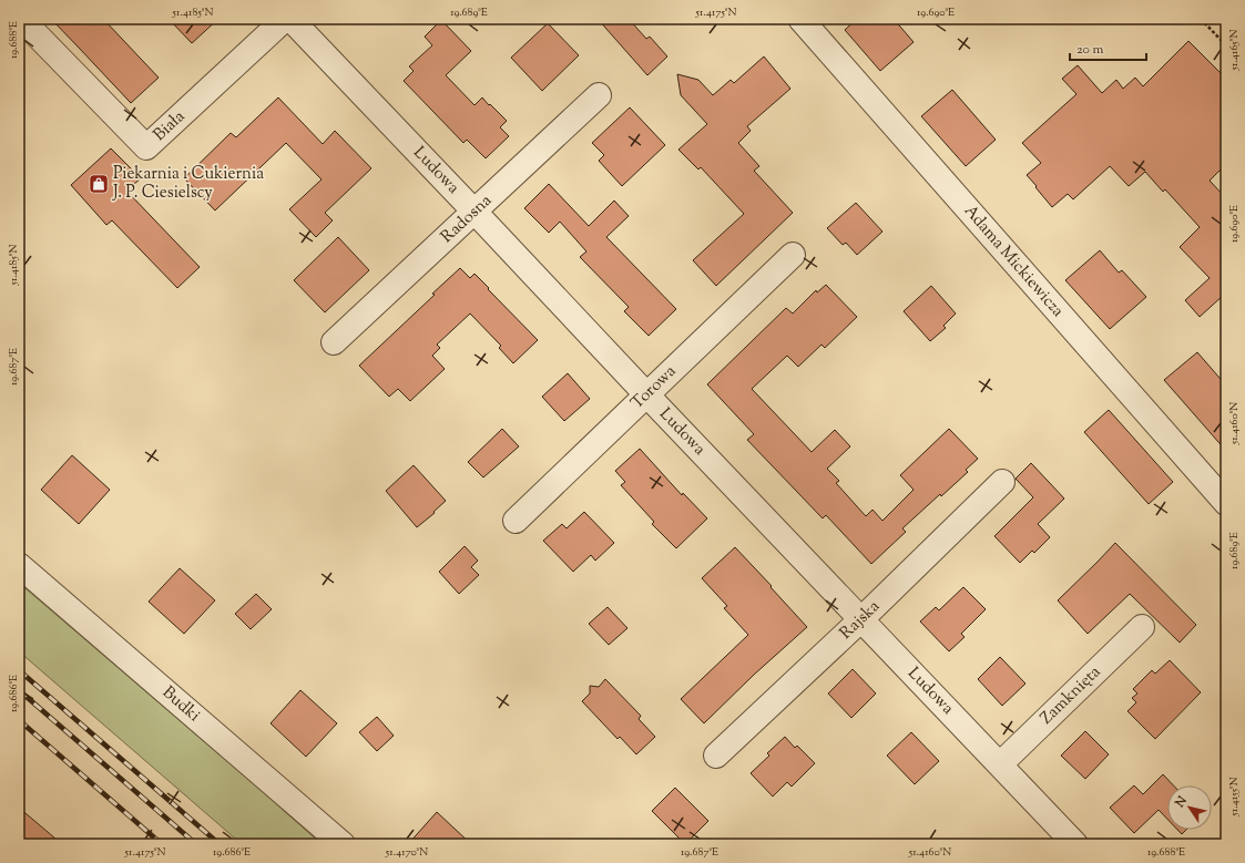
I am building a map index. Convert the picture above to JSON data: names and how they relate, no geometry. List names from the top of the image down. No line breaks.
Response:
{"streets":{"street":["Biała","Ludowa","Radosna","Adama Mickiewicza","Torowa","Rajska","Zamknięta","Budki"]},"crossings":[["Ludowa","Radosna"],["Ludowa","Torowa"],["Ludowa","Rajska"],["Ludowa","Zamknięta"]],"places":{"shop":["Piekarnia i Cukiernia J. P. Ciesielscy"]},"scale_bar":"20 m","north":"top left","coordinates":["51.4185°N","19.689°E","51.4175°N","19.690°E","19.688°E","51.4165°N","19.687°E","51.4160°N","19.686°E","51.4155°N","51.4170°N"]}
